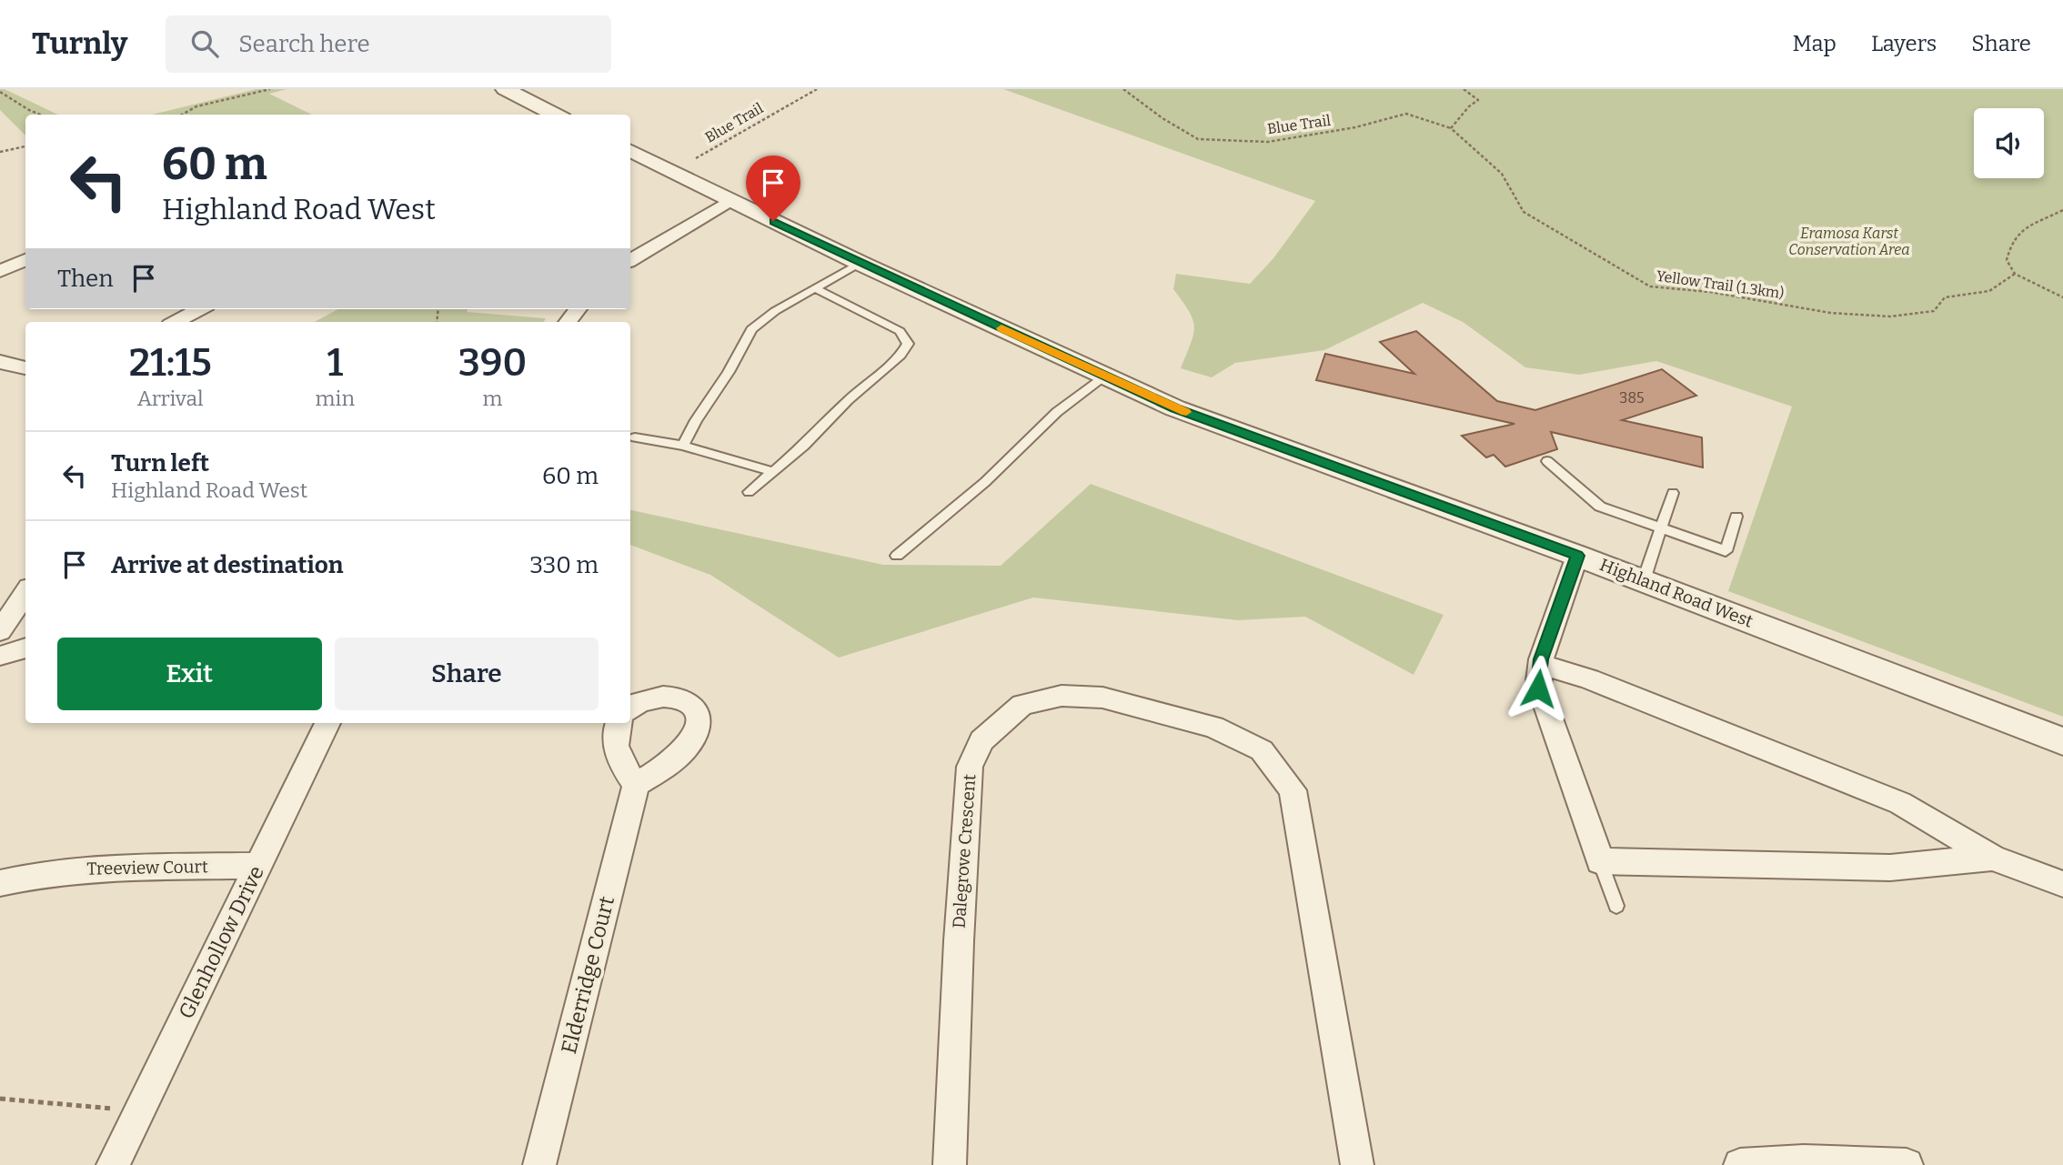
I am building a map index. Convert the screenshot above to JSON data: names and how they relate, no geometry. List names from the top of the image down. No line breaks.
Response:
{"streets":{"street":["Highland Road West","Dalegrove Crescent","Treeview Court","Glenhollow Drive","Elderridge Court"],"path":["Blue Trail","Yellow Trail (1.3km)"]},"crossings":[["Blue Trail","Yellow Trail (1.3km)"],["Treeview Court","Glenhollow Drive"]],"parks":["Eramosa Karst Conservation Area"],"house_numbers":["385"],"page":{"header":"Turnly","search":"Search here","nav":["Map","Layers","Share"],"turn":["60 m","Highland Road West"],"then":"Then","eta":["21:15","Arrival","1","min","390","m"],"list":[{"name":"Turn left","note":"Highland Road West","value":"60 m"},{"name":"Arrive at destination","value":"330 m"}],"buttons":["Exit","Share"]}}
